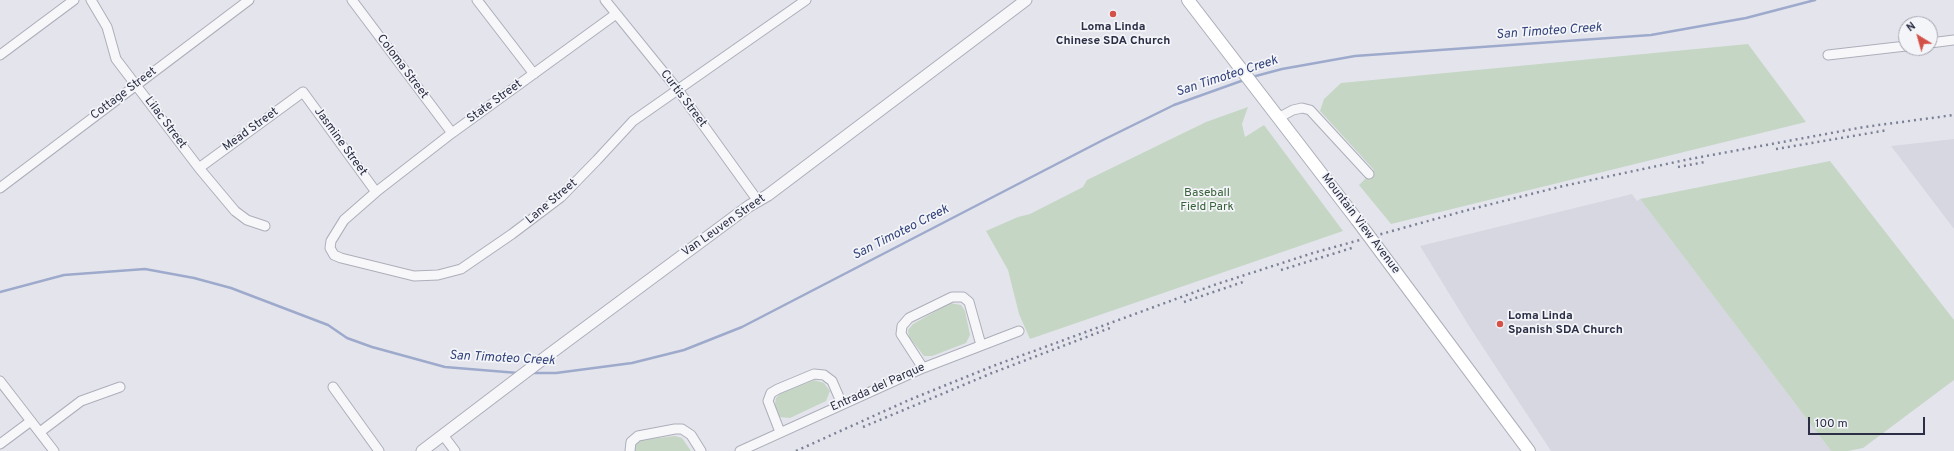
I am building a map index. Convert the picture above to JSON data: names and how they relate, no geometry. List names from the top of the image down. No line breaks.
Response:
{"streets":{"main road":["Mountain View Avenue"],"street":["Coloma Street","Cottage Street","Curtis Street","State Street","Lilac Street","Mead Street","Jasmine Street","Lane Street","Van Leuven Street","Entrada del Parque"]},"crossings":[["Coloma Street","State Street"],["Cottage Street","Lilac Street"],["Curtis Street","State Street"],["Curtis Street","Lane Street"],["Curtis Street","Van Leuven Street"],["State Street","Jasmine Street"],["State Street","Lane Street"],["Lilac Street","Mead Street"],["Mead Street","Jasmine Street"],["Jasmine Street","Lane Street"]],"water":["San Timoteo Creek"],"parks":["Baseball Field Park"],"places":["Loma Linda Chinese SDA Church","Loma Linda Spanish SDA Church"],"scale_bar":"100 m","north":"top left"}
